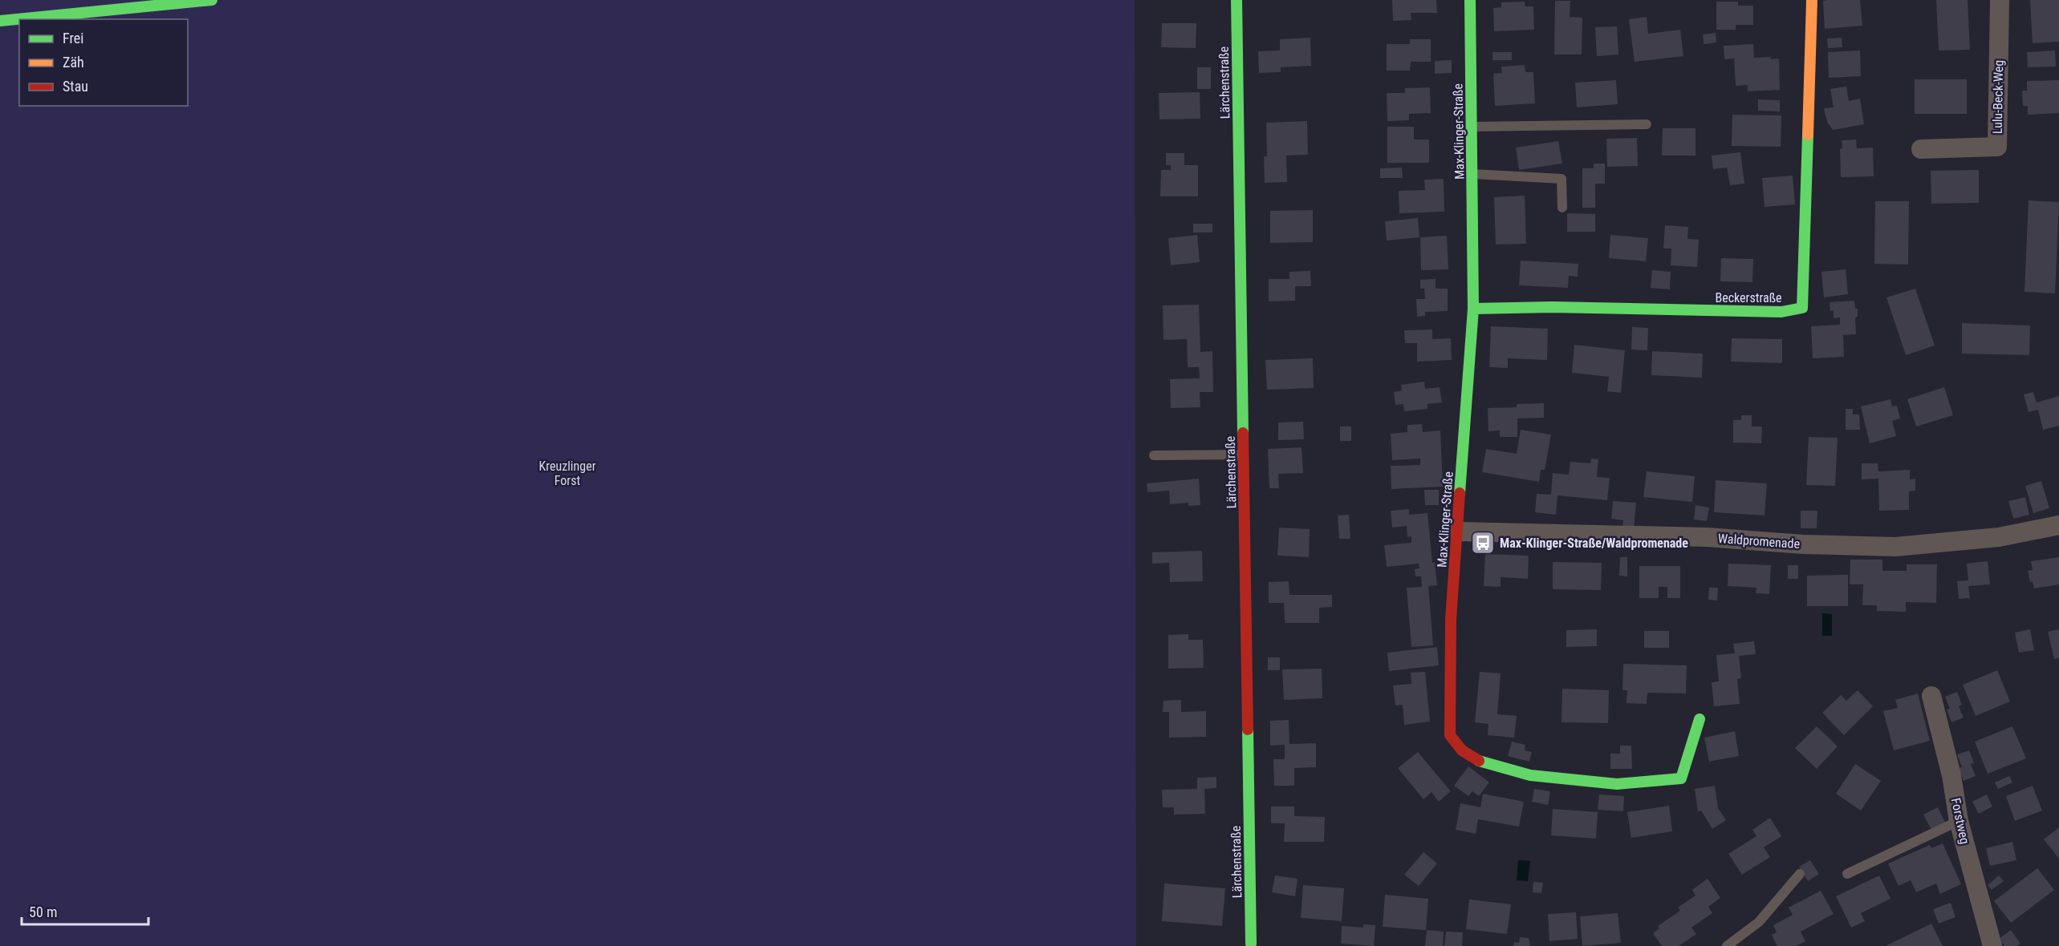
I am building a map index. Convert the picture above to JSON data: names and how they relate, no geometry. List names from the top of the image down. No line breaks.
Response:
{"streets":{"street":["Lärchenstraße","Lulu-Beck-Weg","Max-Klinger-Straße","Beckerstraße","Waldpromenade","Forstweg"]},"crossings":[["Max-Klinger-Straße","Beckerstraße"],["Max-Klinger-Straße","Waldpromenade"]],"parks":["Kreuzlinger Forst"],"places":{"bus stop":["Max-Klinger-Straße/Waldpromenade"]},"legend":["Frei","Zäh","Stau"],"scale_bar":"50 m"}
